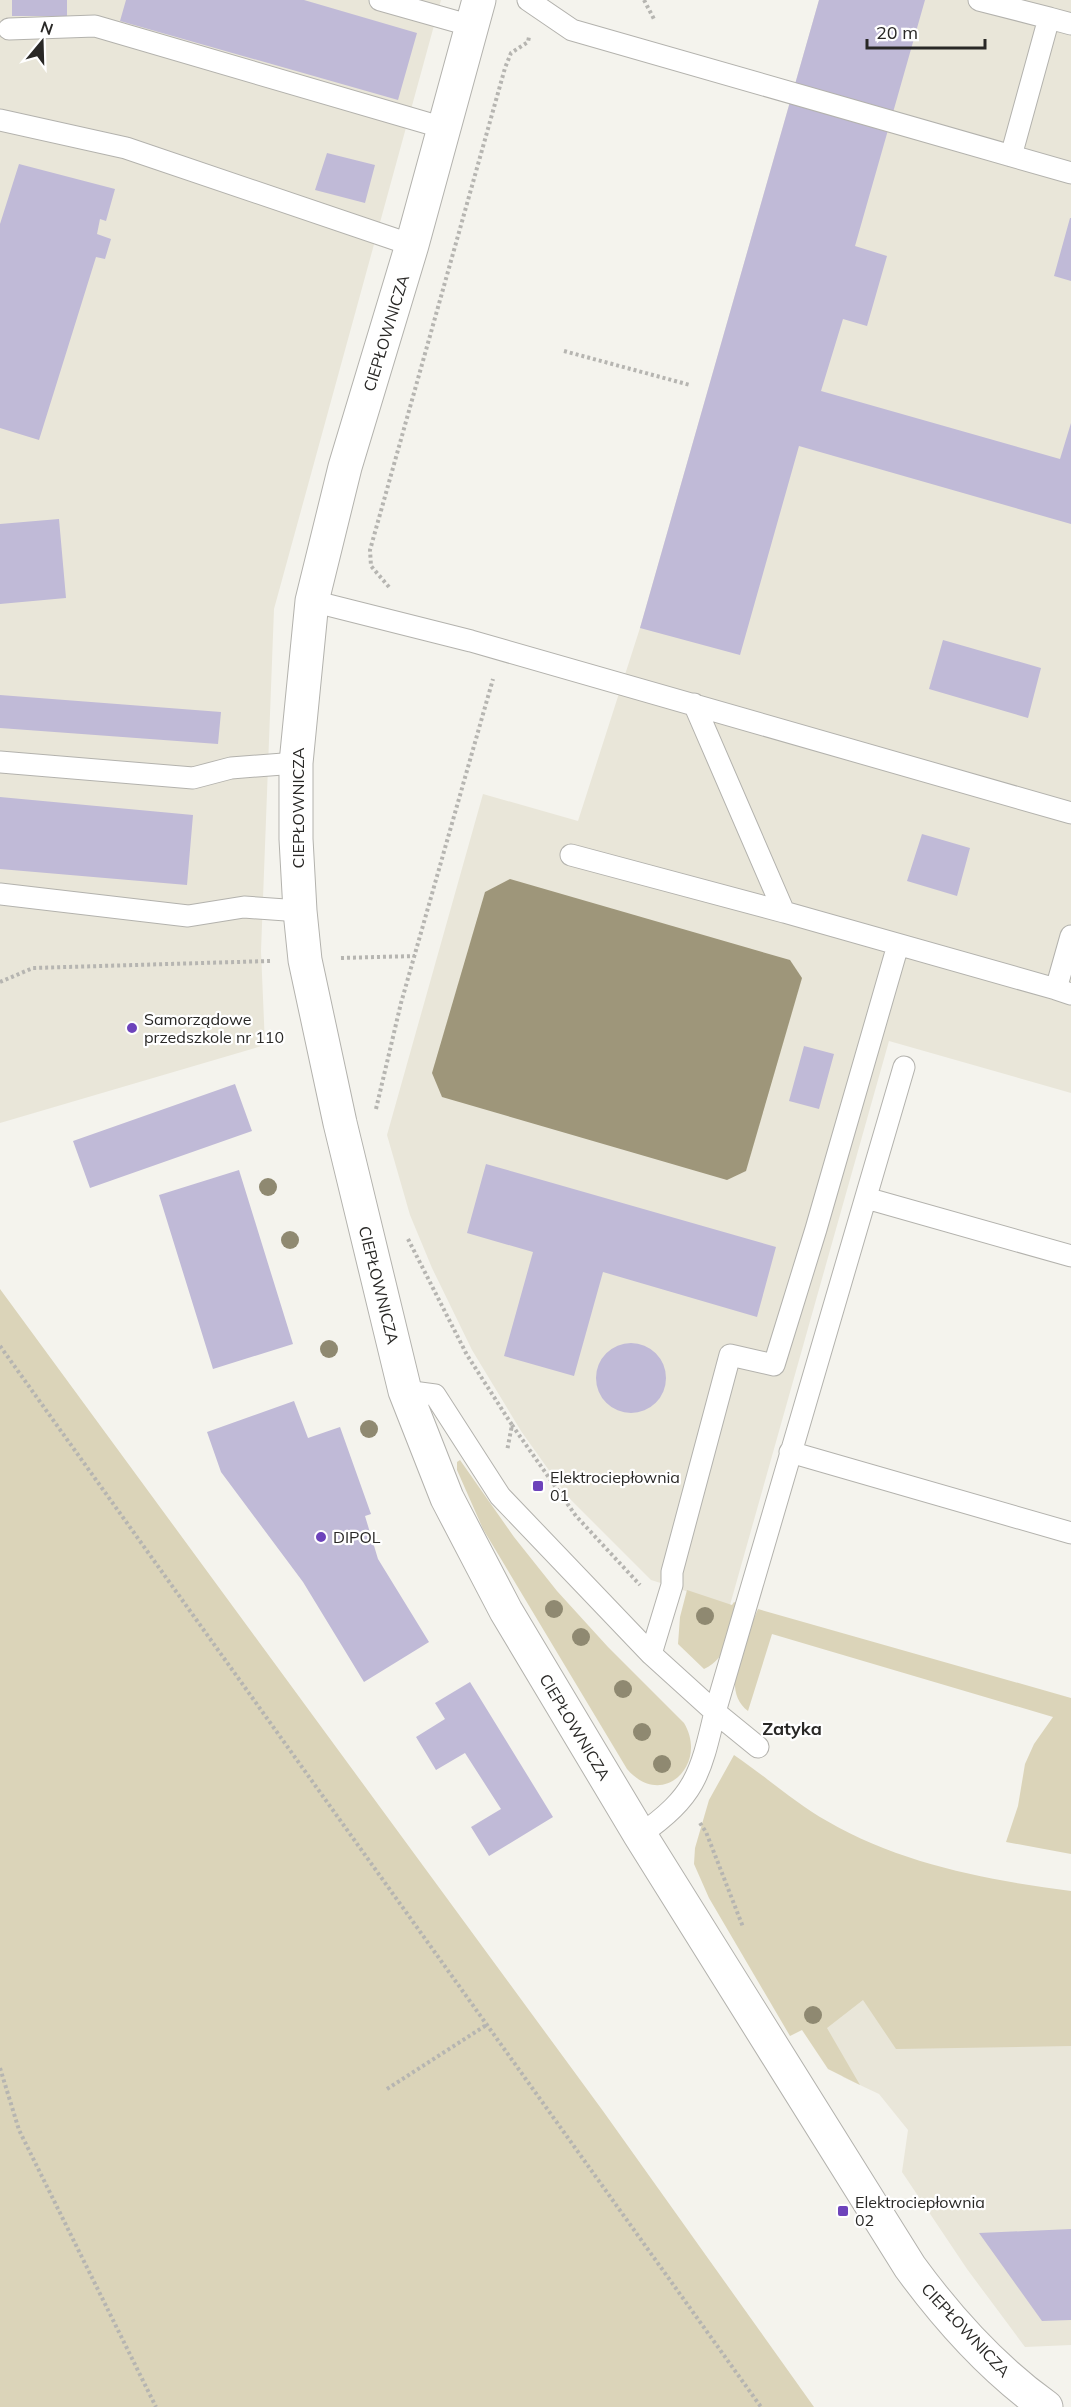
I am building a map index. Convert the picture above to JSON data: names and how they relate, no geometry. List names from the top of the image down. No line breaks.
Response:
{"streets":{"street":["CIEPŁOWNICZA"]},"districts":["Zatyka"],"places":{"other":["Samorządowe przedszkole nr 110","DIPOL"],"transit":["Elektrociepłownia 01","Elektrociepłownia 02"]},"scale_bar":"20 m","north":"top"}
